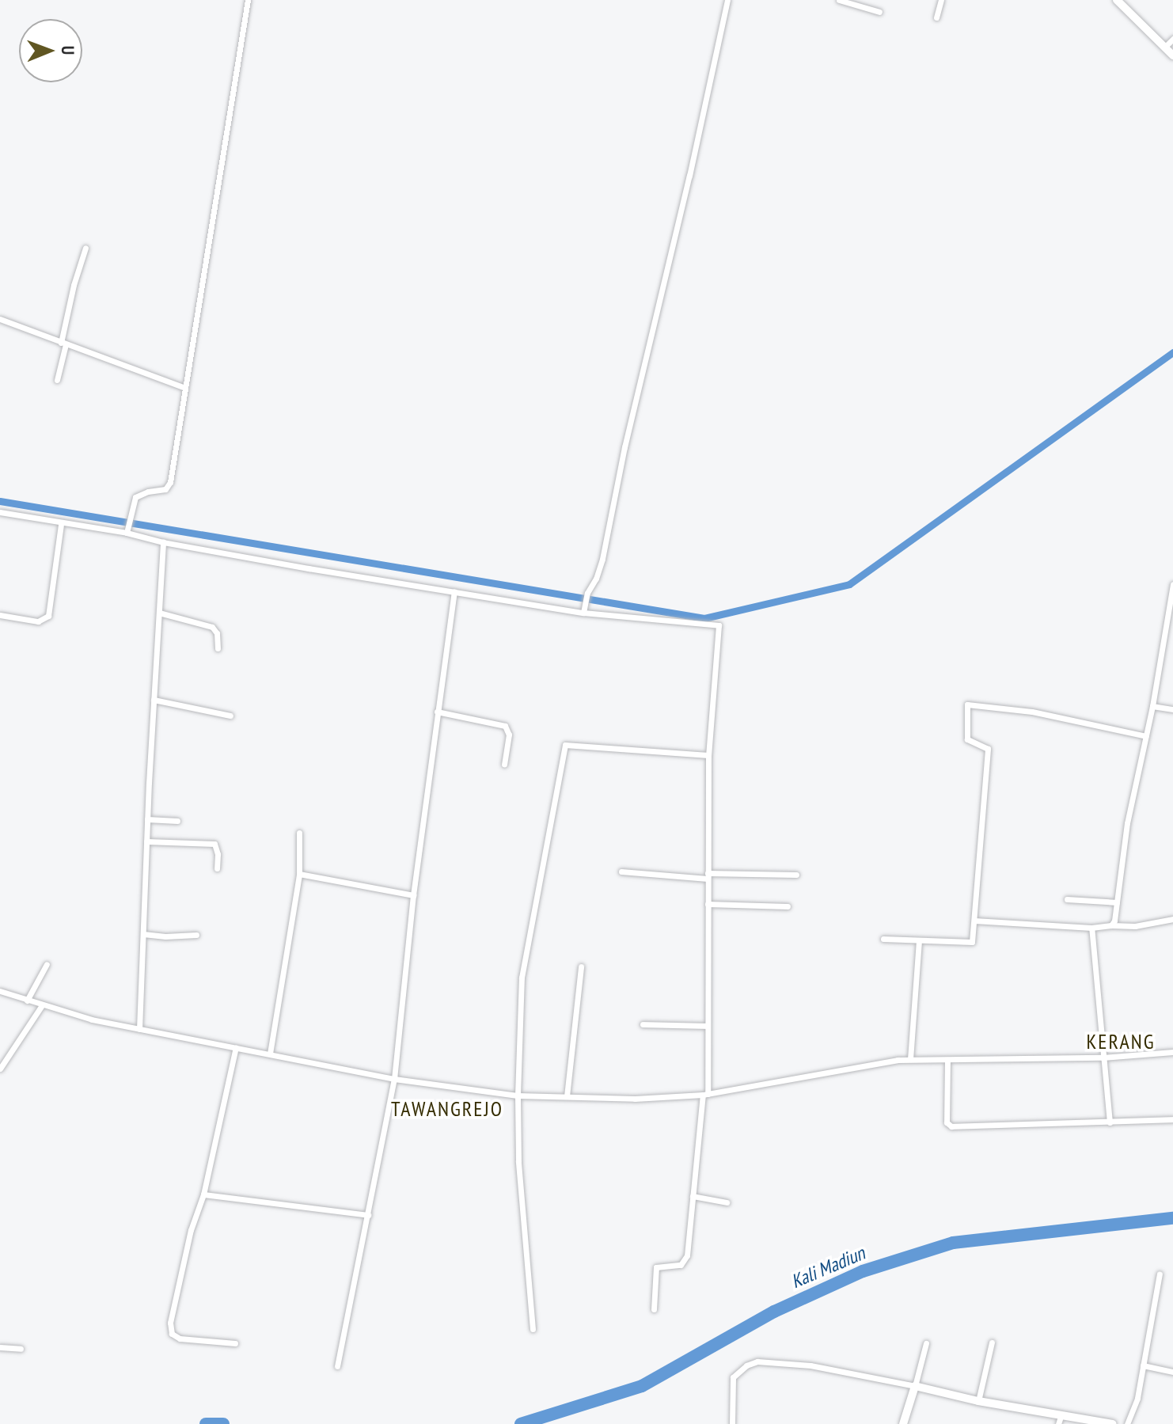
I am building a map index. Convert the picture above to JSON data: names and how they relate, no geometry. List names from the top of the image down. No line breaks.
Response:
{"districts":["KERANG","TAWANGREJO"],"water":["Kali Madiun"],"north":"right"}
